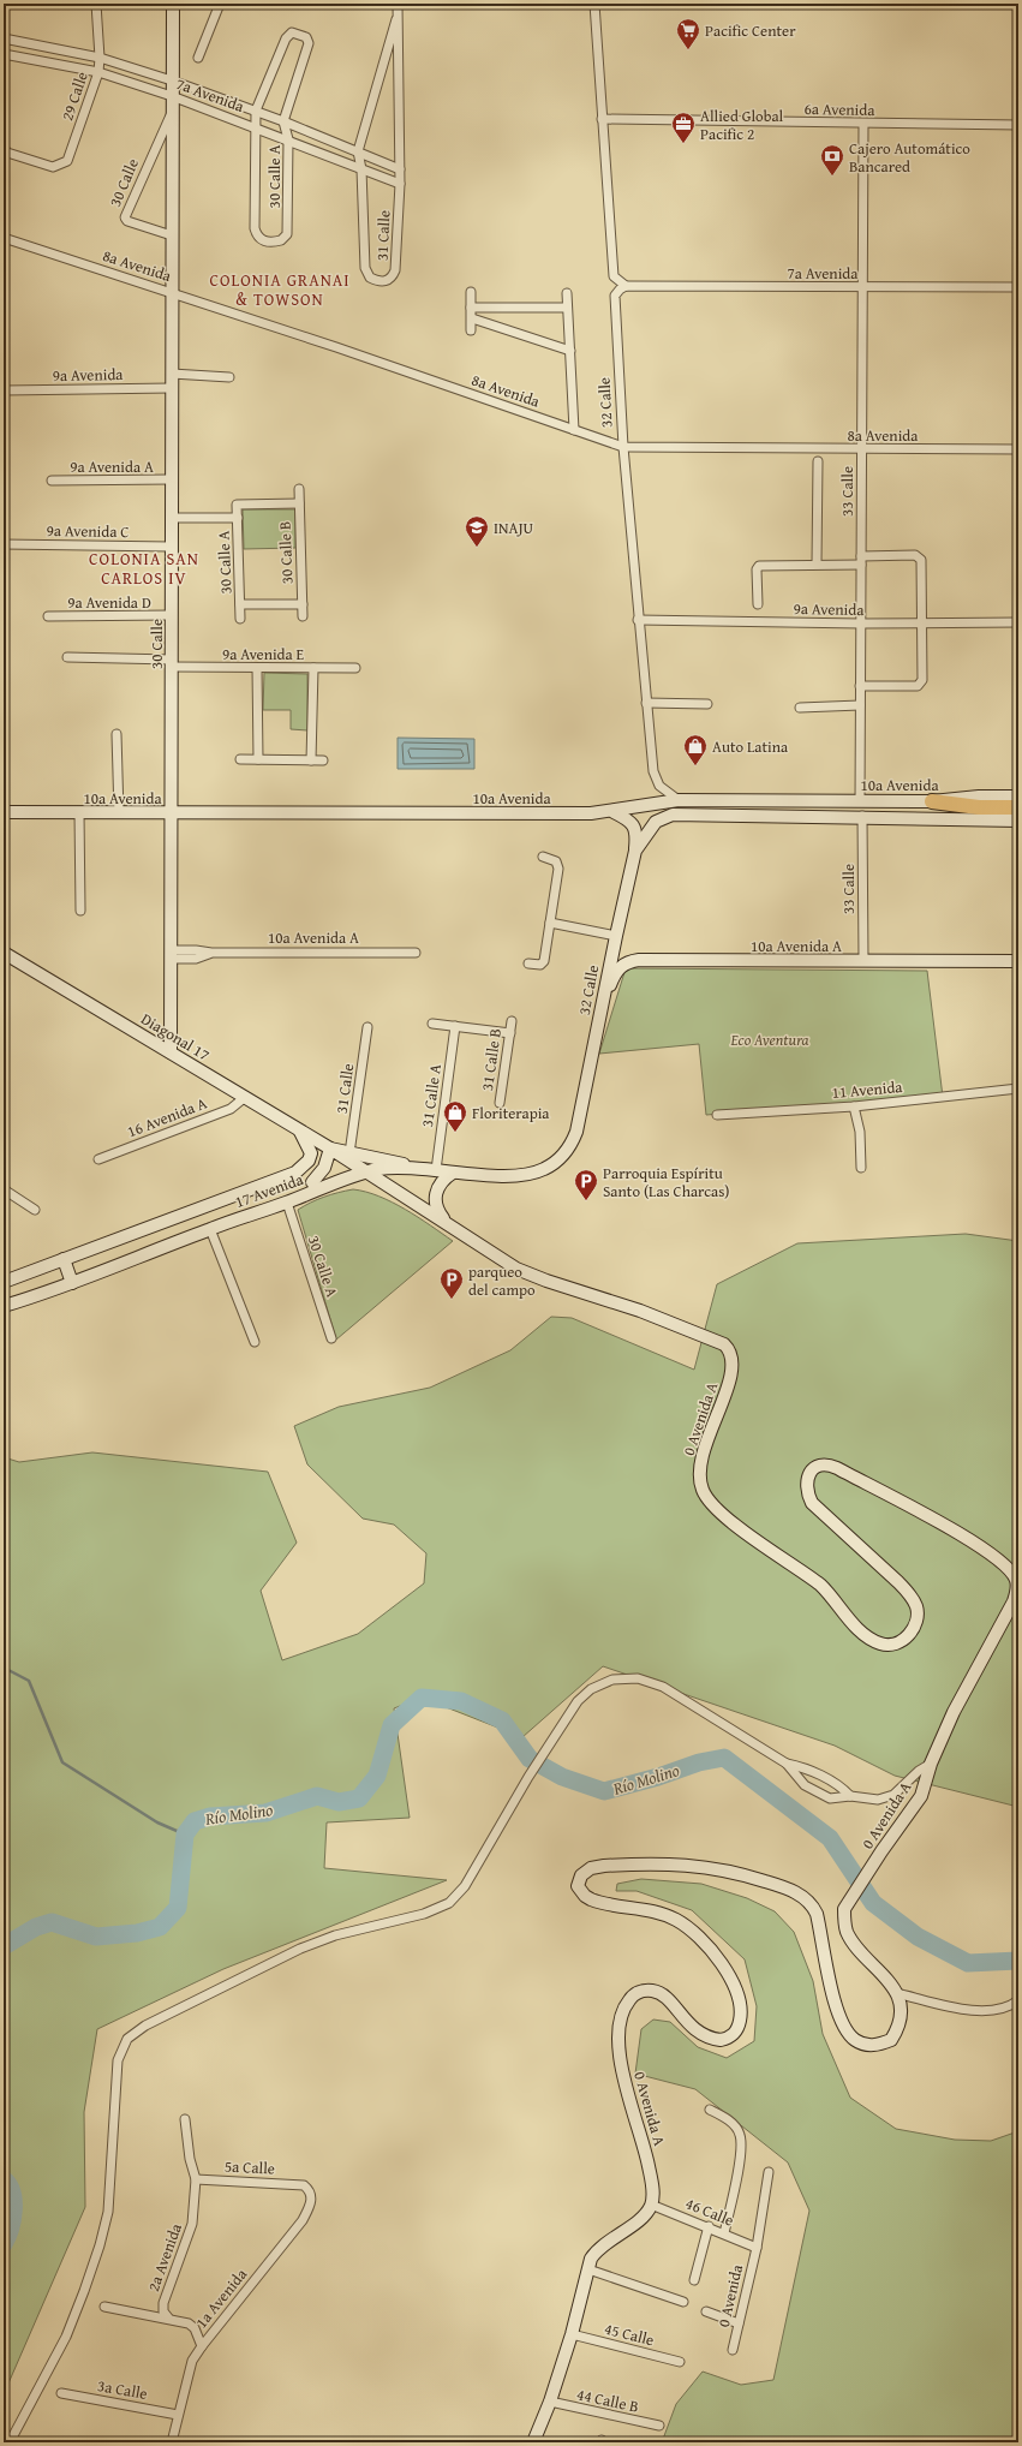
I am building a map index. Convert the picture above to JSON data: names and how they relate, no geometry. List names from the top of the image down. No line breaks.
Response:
{"streets":{"street":["7a Avenida","29 Calle","6a Avenida","30 Calle A","30 Calle","31 Calle","8a Avenida","9a Avenida","32 Calle","9a Avenida A","33 Calle","9a Avenida C","30 Calle B","9a Avenida D","9a Avenida E","10a Avenida","10a Avenida A","Diagonal 17","31 Calle B","11 Avenida","31 Calle A","16 Avenida A","17 Avenida","0 Avenida A","5a Calle","46 Calle","2a Avenida","0 Avenida","1a Avenida","45 Calle","3a Calle","44 Calle B"]},"crossings":[["7a Avenida","29 Calle"],["7a Avenida","30 Calle A"],["7a Avenida","30 Calle"],["7a Avenida","31 Calle"],["7a Avenida","32 Calle"],["7a Avenida","33 Calle"],["6a Avenida","33 Calle"],["30 Calle A","30 Calle B"],["30 Calle A","17 Avenida"],["30 Calle","8a Avenida"],["30 Calle","9a Avenida"],["30 Calle","9a Avenida A"],["30 Calle","9a Avenida C"],["30 Calle","9a Avenida D"],["30 Calle","9a Avenida E"],["30 Calle","10a Avenida"],["30 Calle","10a Avenida A"],["30 Calle","Diagonal 17"],["31 Calle","Diagonal 17"],["8a Avenida","32 Calle"],["8a Avenida","33 Calle"],["9a Avenida","32 Calle"],["9a Avenida","33 Calle"],["32 Calle","10a Avenida"],["32 Calle","10a Avenida A"],["32 Calle","17 Avenida"],["33 Calle","10a Avenida"],["33 Calle","10a Avenida A"],["Diagonal 17","31 Calle A"],["Diagonal 17","16 Avenida A"],["Diagonal 17","17 Avenida"],["Diagonal 17","0 Avenida A"],["31 Calle A","17 Avenida"],["17 Avenida","0 Avenida A"],["0 Avenida A","46 Calle"],["5a Calle","2a Avenida"],["5a Calle","1a Avenida"],["46 Calle","0 Avenida"],["1a Avenida","3a Calle"]],"districts":["COLONIA GRANAI & TOWSON","COLONIA SAN CARLOS IV"],"water":["Río Molino"],"parks":["Eco Aventura"],"places":{"supermarket":["Pacific Center"],"office":["Allied Global Pacific 2"],"bank":["Cajero Automático Bancared"],"school or university":["INAJU"],"shop":["Auto Latina","Floriterapia"],"parking":["Parroquia Espíritu Santo (Las Charcas)","parqueo del campo"]}}
